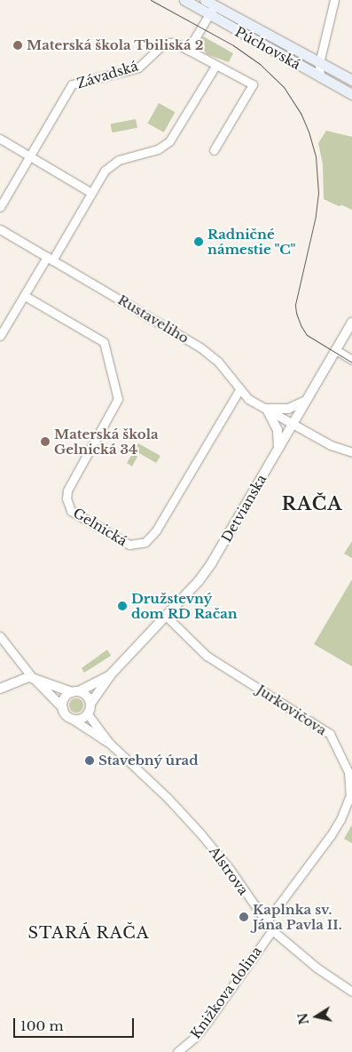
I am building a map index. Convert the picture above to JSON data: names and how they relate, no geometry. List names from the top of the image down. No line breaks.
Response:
{"streets":{"main road":["Púchovská"],"street":["Závadská","Rustaveliho","Detvianska","Gelnická","Jurkovičova","Alstrova","Knižkova dolina"]},"crossings":[["Rustaveliho","Detvianska"],["Rustaveliho","Gelnická"],["Detvianska","Jurkovičova"],["Detvianska","Alstrova"],["Jurkovičova","Alstrova"],["Alstrova","Knižkova dolina"]],"districts":["RAČA","STARÁ RAČA"],"places":["Materská škola Tbiliská 2","Radničné námestie \"C\"","Materská škola Gelnická 34","Družstevný dom RD Račan","Stavebný úrad","Kaplnka sv. Jána Pavla II."],"scale_bar":"100 m","north":"left"}
